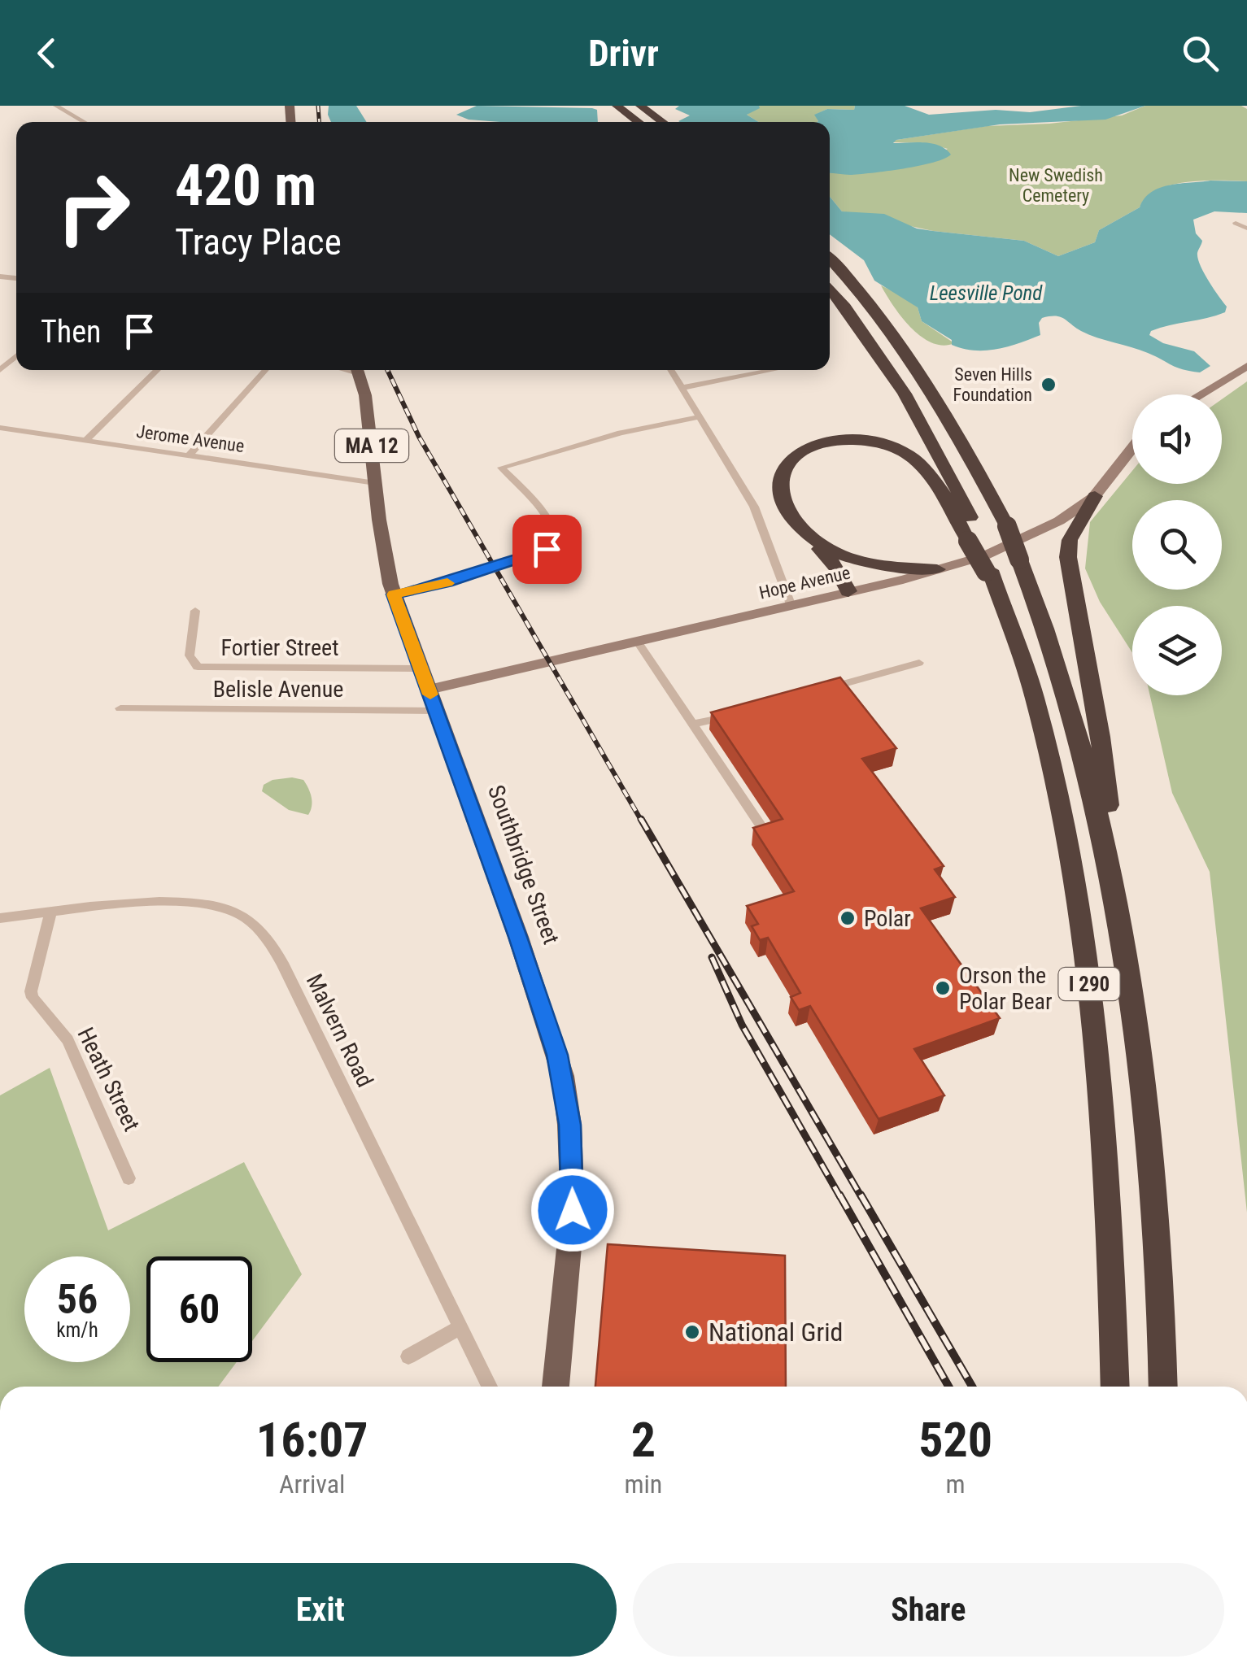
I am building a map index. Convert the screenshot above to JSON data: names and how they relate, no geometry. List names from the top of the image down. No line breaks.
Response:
{"streets":{"highway":["I 290"],"main road":["MA 12","Hope Avenue","Southbridge Street"],"street":["Jerome Avenue","Fortier Street","Belisle Avenue","Malvern Road","Heath Street"]},"crossings":[["Jerome Avenue","Southbridge Street"],["Hope Avenue","Belisle Avenue"],["Hope Avenue","Southbridge Street"],["Fortier Street","Southbridge Street"],["Belisle Avenue","Southbridge Street"],["Malvern Road","Heath Street"]],"water":["Leesville Pond"],"parks":["New Swedish Cemetery"],"places":["Seven Hills Foundation","Polar","Orson the Polar Bear","National Grid"],"page":{"header":"Drivr","turn":["420 m","Tracy Place"],"then":"Then","speed":"56 km/h","limit":"60","eta":["16:07","Arrival","2","min","520","m"],"buttons":["Exit","Share"]}}
